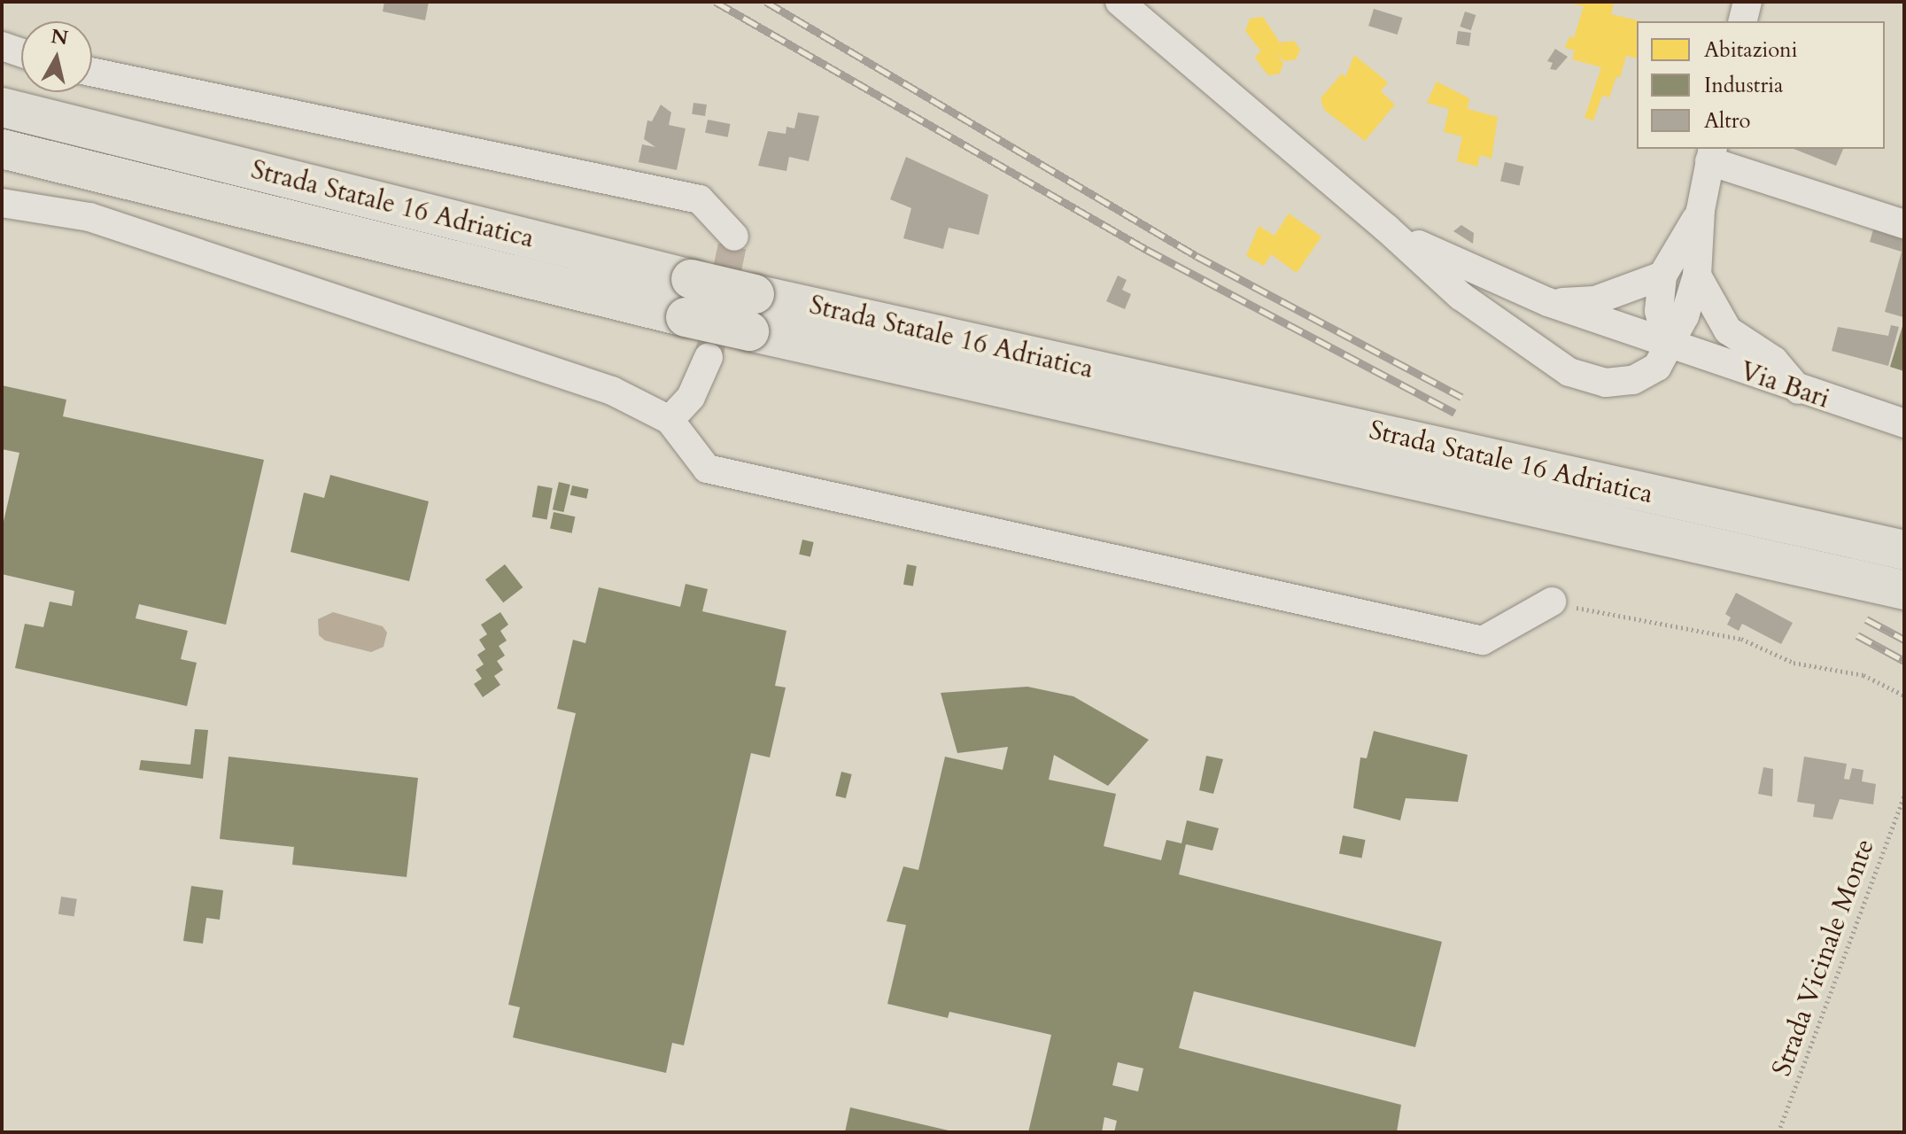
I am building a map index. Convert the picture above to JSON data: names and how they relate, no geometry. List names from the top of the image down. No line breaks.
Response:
{"streets":{"highway":["Strada Statale 16 Adriatica"],"street":["Via Bari"],"path":["Strada Vicinale Monte"]},"legend":["Abitazioni","Industria","Altro"],"north":"top"}
